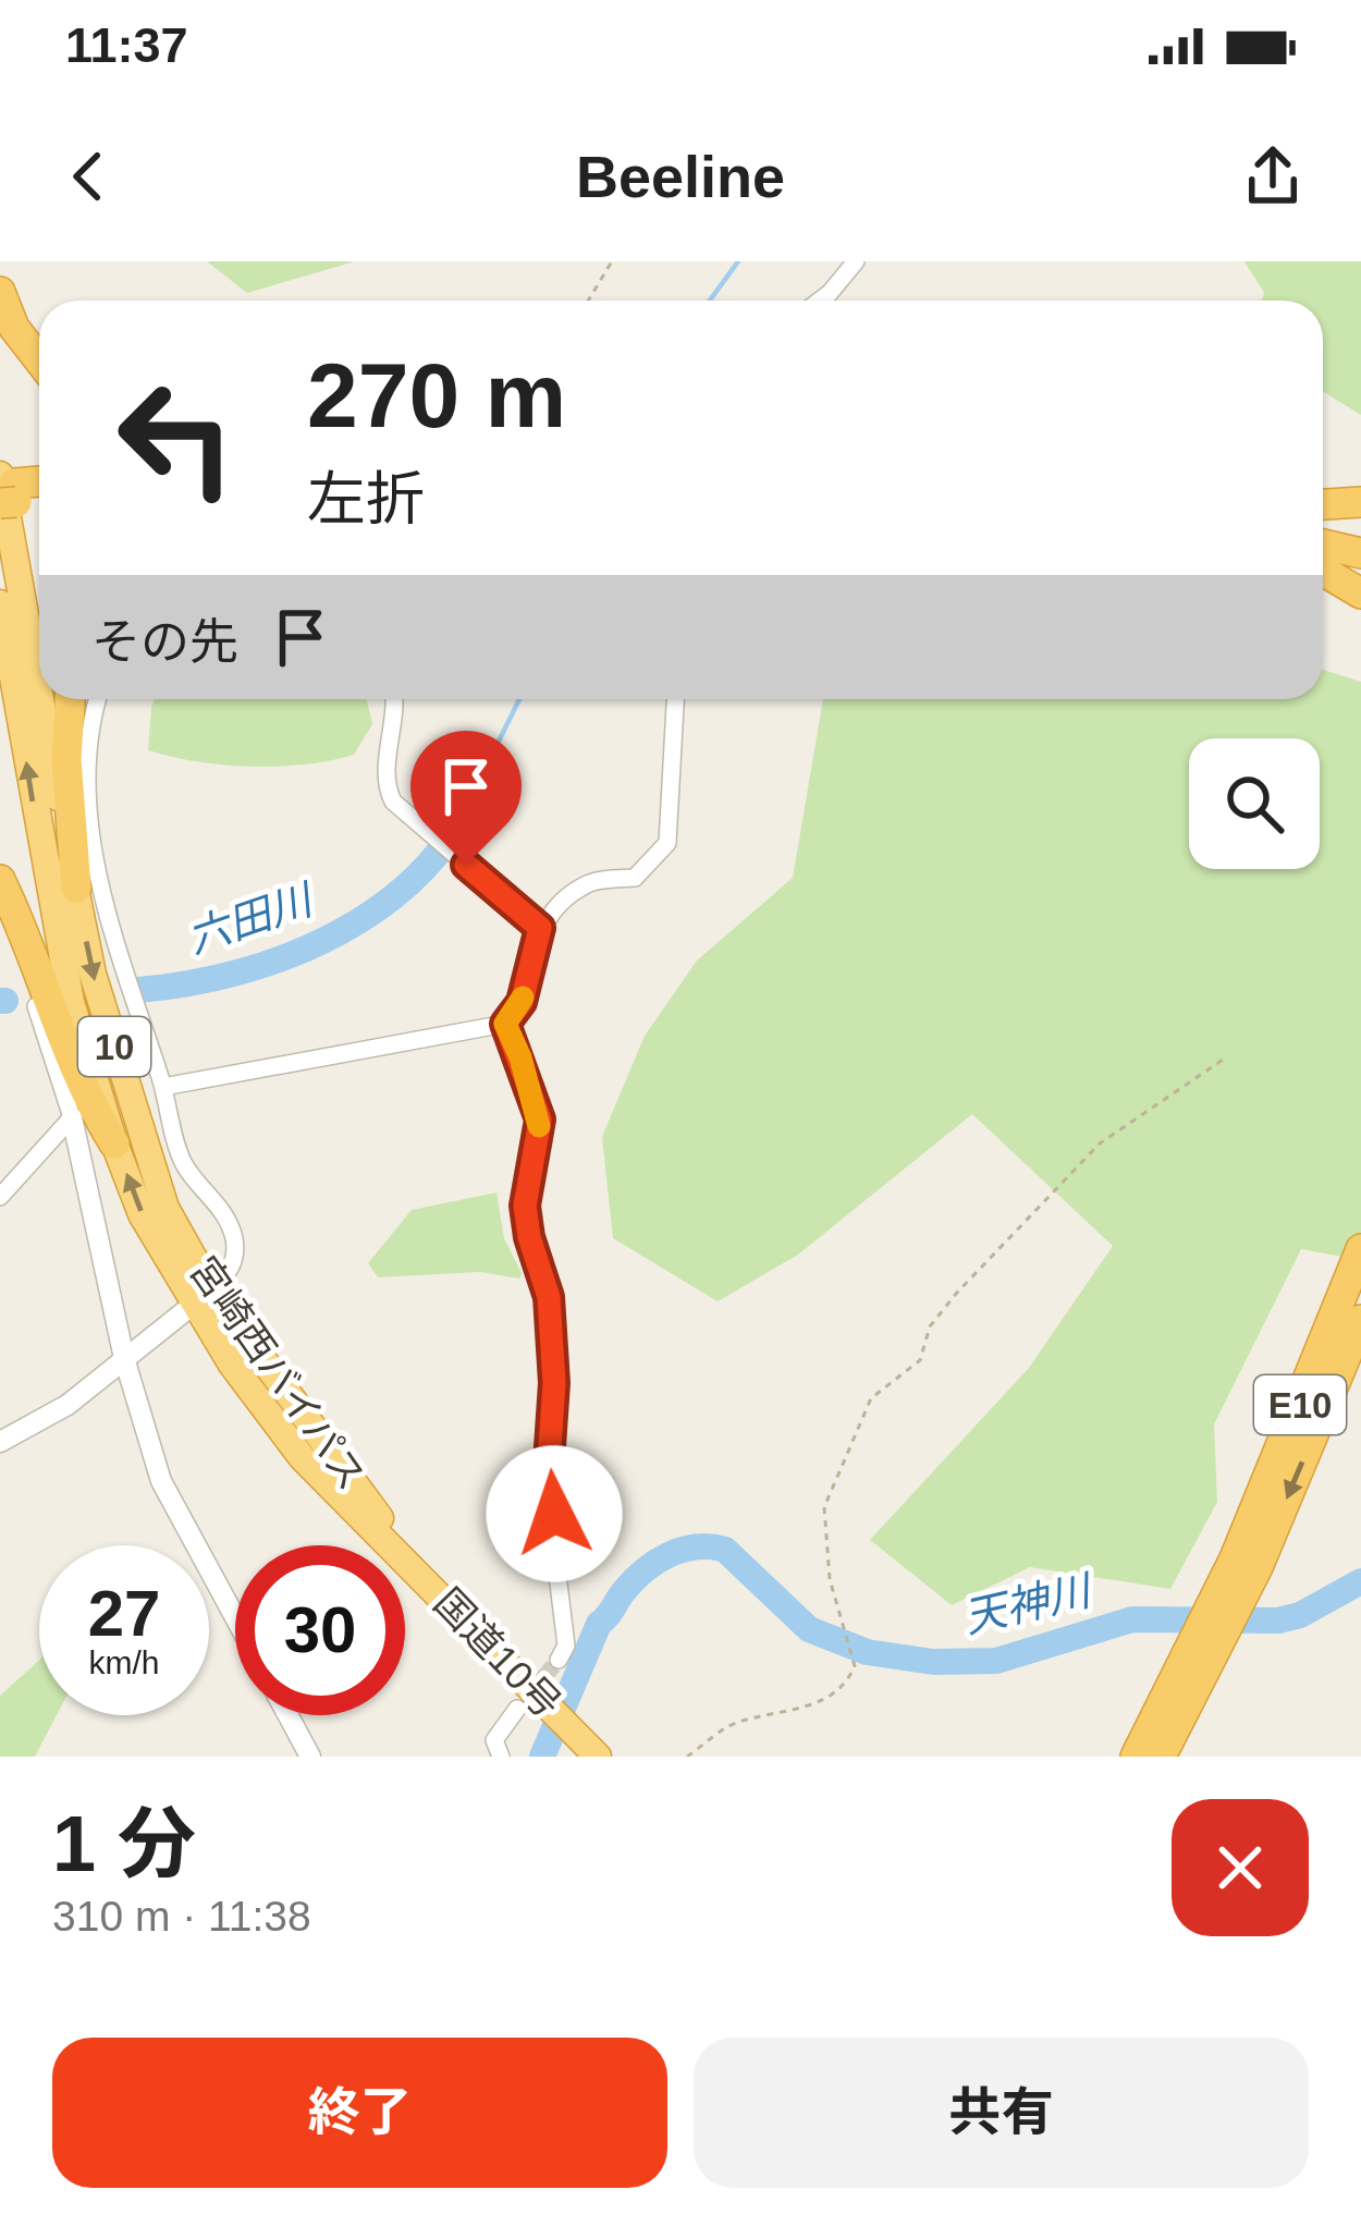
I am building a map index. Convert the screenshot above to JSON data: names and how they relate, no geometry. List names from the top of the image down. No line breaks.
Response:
{"streets":{"highway":["10","宮崎西バイパス","E10","国道10号"]},"water":["六田川","天神川"],"page":{"status":"11:37","header":"Beeline","turn":["270 m","左折"],"then":"その先","speed":"27 km/h","limit":"30","heading":["1 分","310 m · 11:38"],"buttons":["終了","共有"]}}
